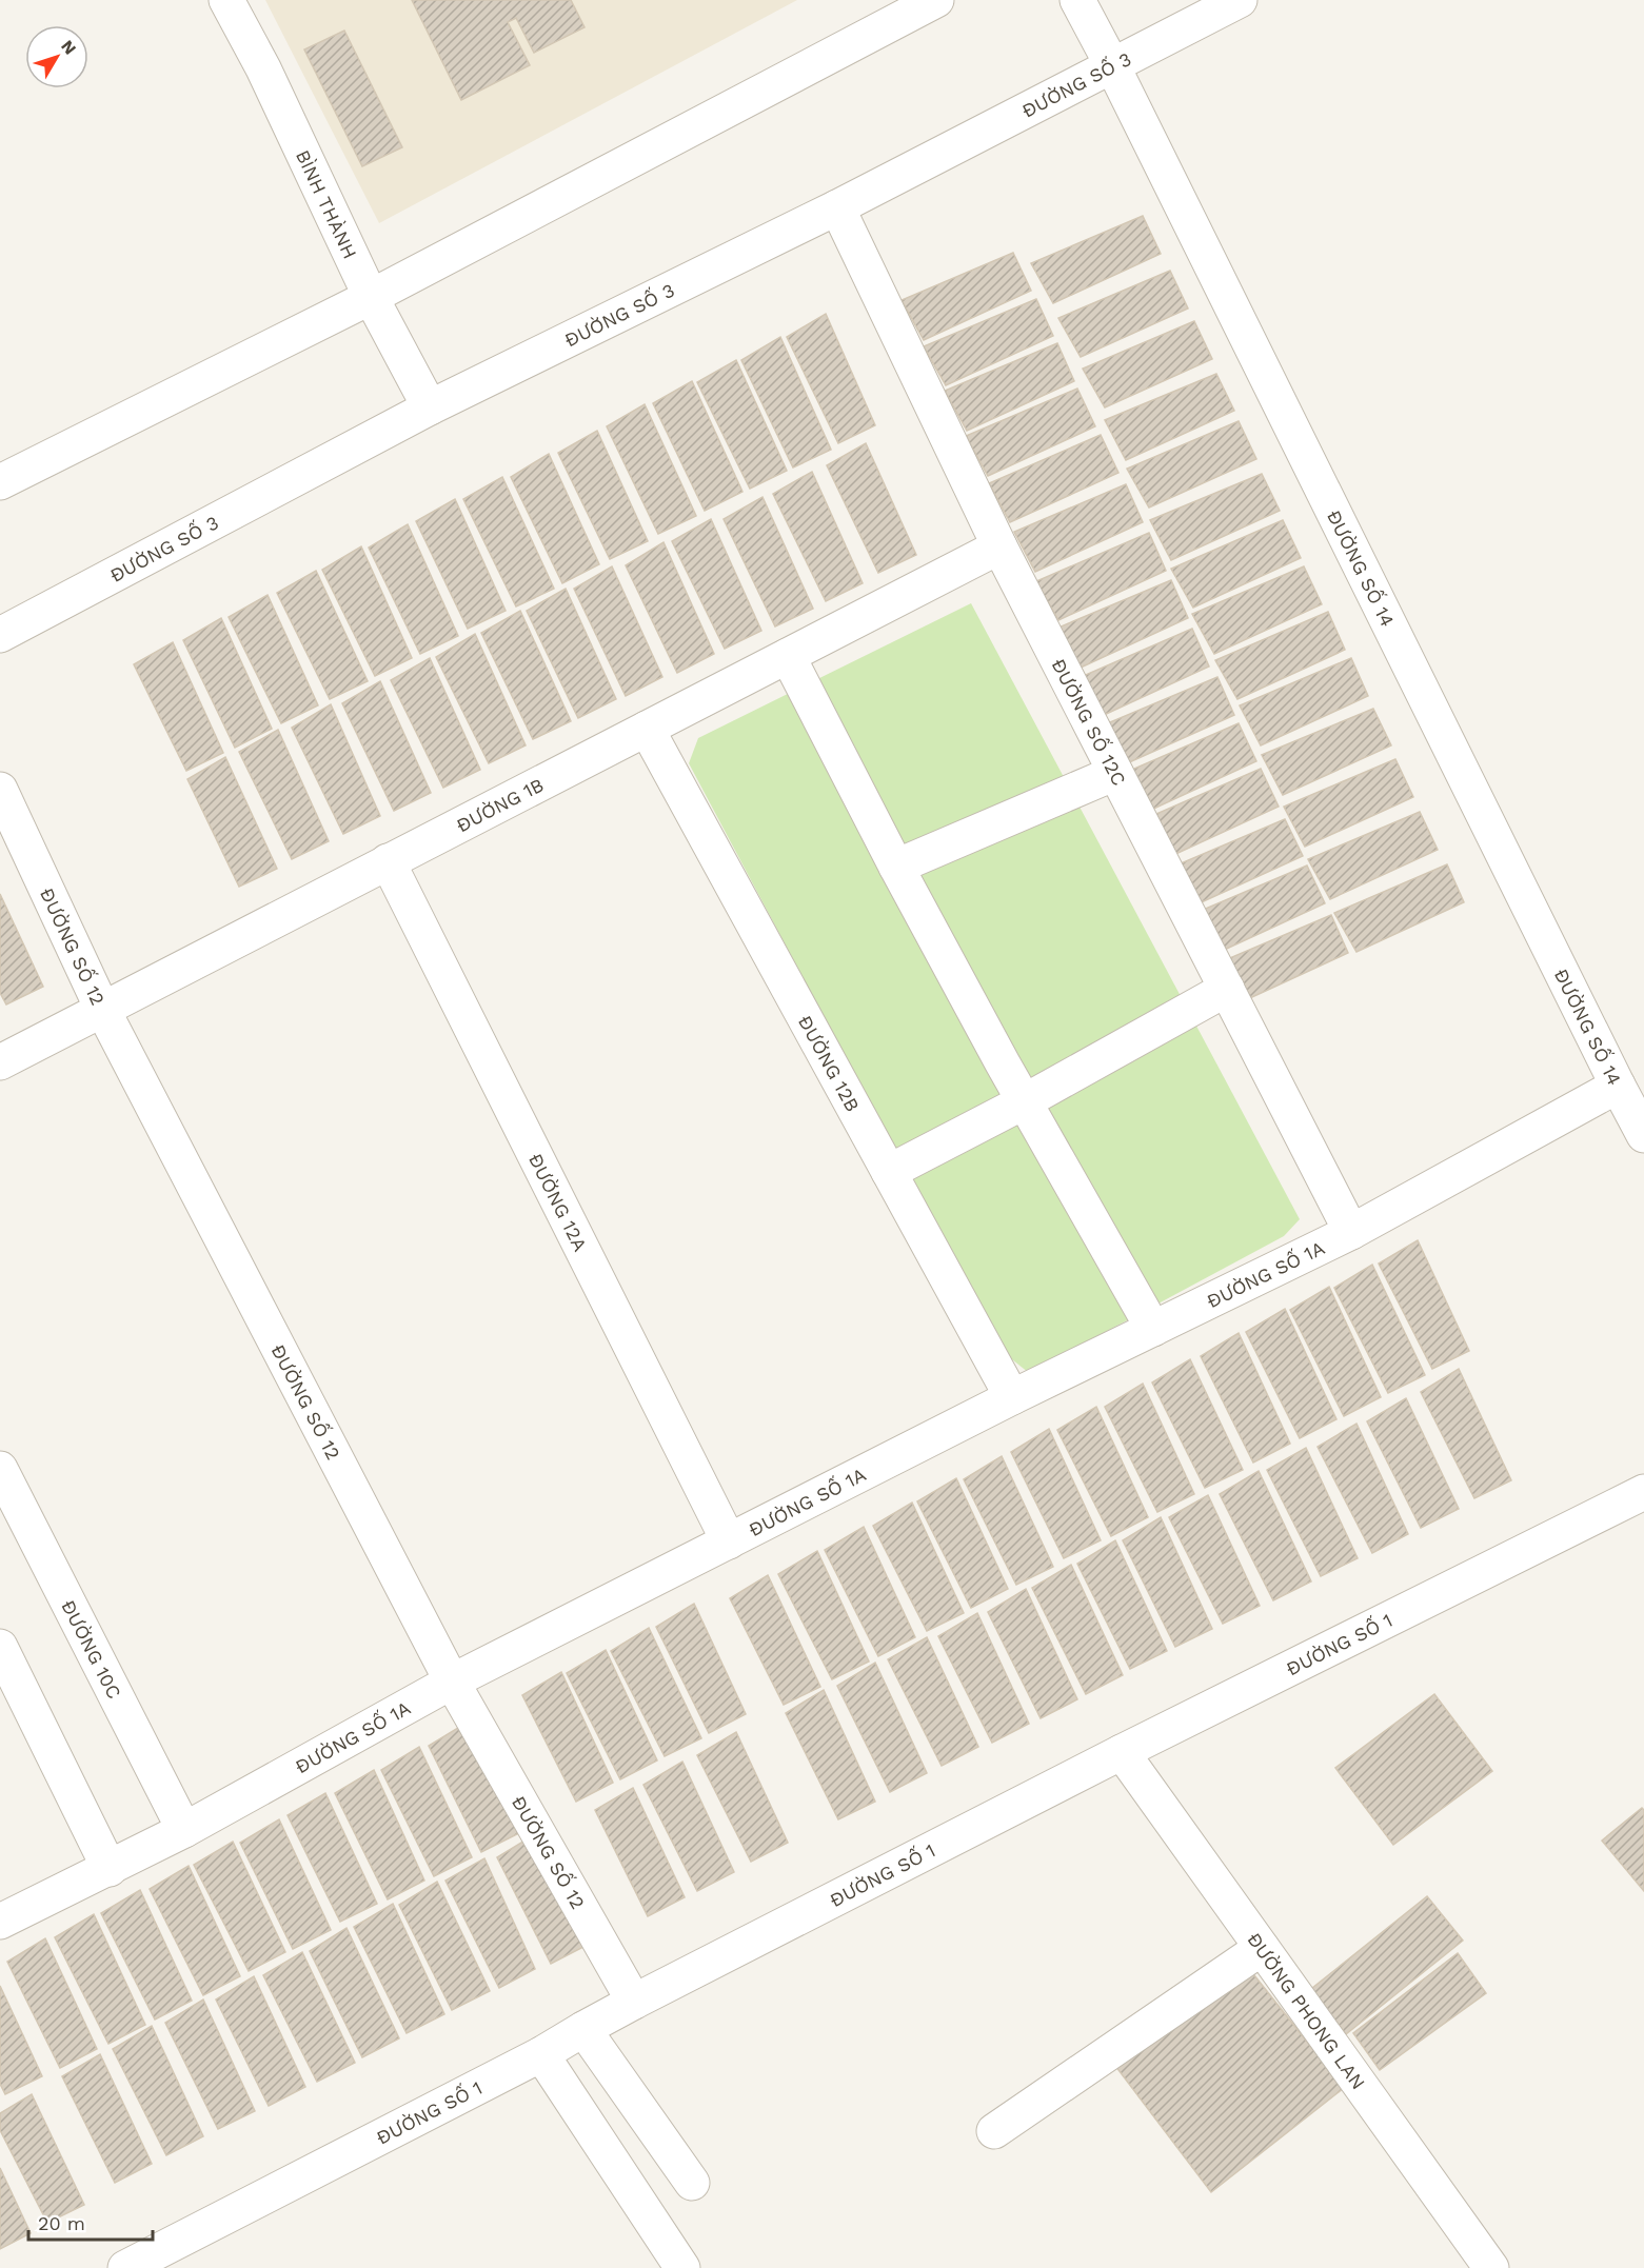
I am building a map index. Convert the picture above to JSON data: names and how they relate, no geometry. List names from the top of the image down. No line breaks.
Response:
{"streets":{"street":["ĐƯỜNG SỐ 3","BÌNH THÀNH","ĐƯỜNG SỐ 14","ĐƯỜNG SỐ 12C","ĐƯỜNG 1B","ĐƯỜNG SỐ 12","ĐƯỜNG 12B","ĐƯỜNG 12A","ĐƯỜNG SỐ 1A","ĐƯỜNG SỐ 1","ĐƯỜNG 10C","ĐƯỜNG PHONG LAN"]},"crossings":[["ĐƯỜNG SỐ 3","BÌNH THÀNH"],["ĐƯỜNG SỐ 3","ĐƯỜNG SỐ 14"],["ĐƯỜNG SỐ 3","ĐƯỜNG SỐ 12C"],["ĐƯỜNG SỐ 14","ĐƯỜNG SỐ 1A"],["ĐƯỜNG SỐ 12C","ĐƯỜNG 1B"],["ĐƯỜNG SỐ 12C","ĐƯỜNG SỐ 1A"],["ĐƯỜNG 1B","ĐƯỜNG SỐ 12"],["ĐƯỜNG 1B","ĐƯỜNG 12B"],["ĐƯỜNG 1B","ĐƯỜNG 12A"],["ĐƯỜNG SỐ 12","ĐƯỜNG SỐ 1A"],["ĐƯỜNG SỐ 12","ĐƯỜNG SỐ 1"],["ĐƯỜNG 12B","ĐƯỜNG SỐ 1A"],["ĐƯỜNG 12A","ĐƯỜNG SỐ 1A"],["ĐƯỜNG SỐ 1A","ĐƯỜNG 10C"],["ĐƯỜNG SỐ 1","ĐƯỜNG PHONG LAN"]],"scale_bar":"20 m","north":"top right"}
